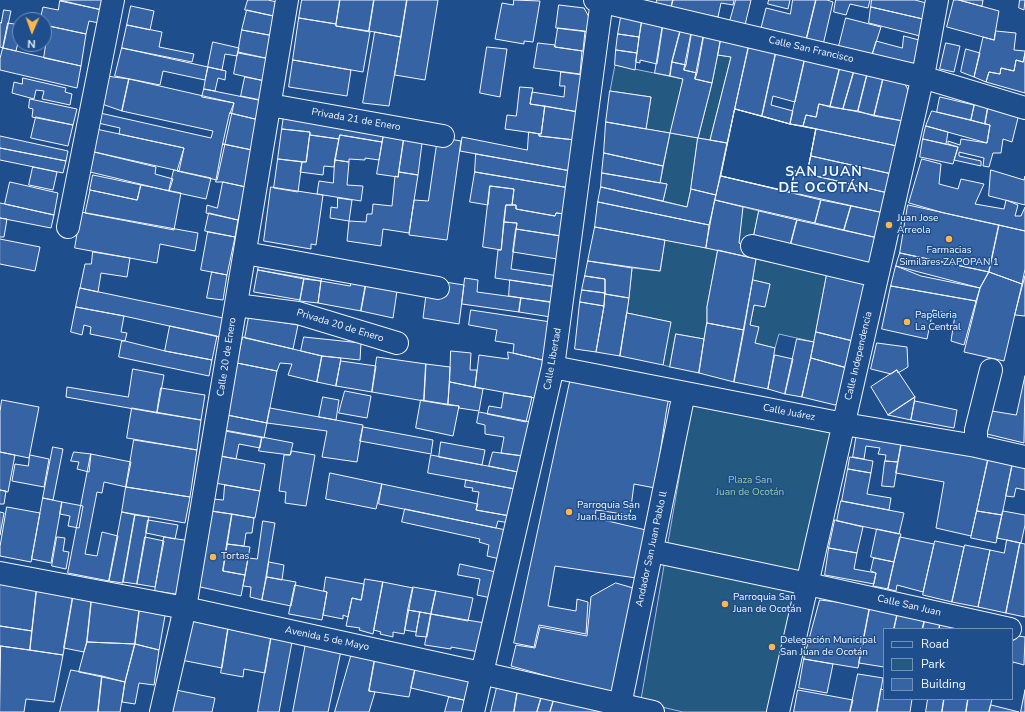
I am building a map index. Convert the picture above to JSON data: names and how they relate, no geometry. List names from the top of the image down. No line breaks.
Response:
{"streets":{"street":["Calle San Francisco","Privada 21 de Enero","Privada 20 de Enero","Calle Independencia","Calle 20 de Enero","Calle Libertad","Calle Juárez","Andador San Juan Pablo ll","Calle San Juan","Avenida 5 de Mayo"]},"crossings":[["Calle San Francisco","Calle Independencia"],["Calle San Francisco","Calle Libertad"],["Privada 21 de Enero","Calle 20 de Enero"],["Privada 20 de Enero","Calle 20 de Enero"],["Calle Independencia","Calle Juárez"],["Calle Independencia","Calle San Juan"],["Calle 20 de Enero","Avenida 5 de Mayo"],["Calle Libertad","Calle Juárez"],["Calle Libertad","Avenida 5 de Mayo"],["Calle Juárez","Andador San Juan Pablo ll"],["Andador San Juan Pablo ll","Calle San Juan"],["Andador San Juan Pablo ll","Avenida 5 de Mayo"]],"districts":["SAN JUAN DE OCOTÁN"],"parks":["Plaza San Juan de Ocotán"],"places":["Juan Jose Arreola","Farmacias Similares ZAPOPAN 1","Papeleria La Central","Parroquia San Juan Bautista","Tortas","Parroquia San Juan de Ocotán","Delegación Municipal San Juan de Ocotán"],"legend":["Road","Park","Building"],"north":"bottom"}
